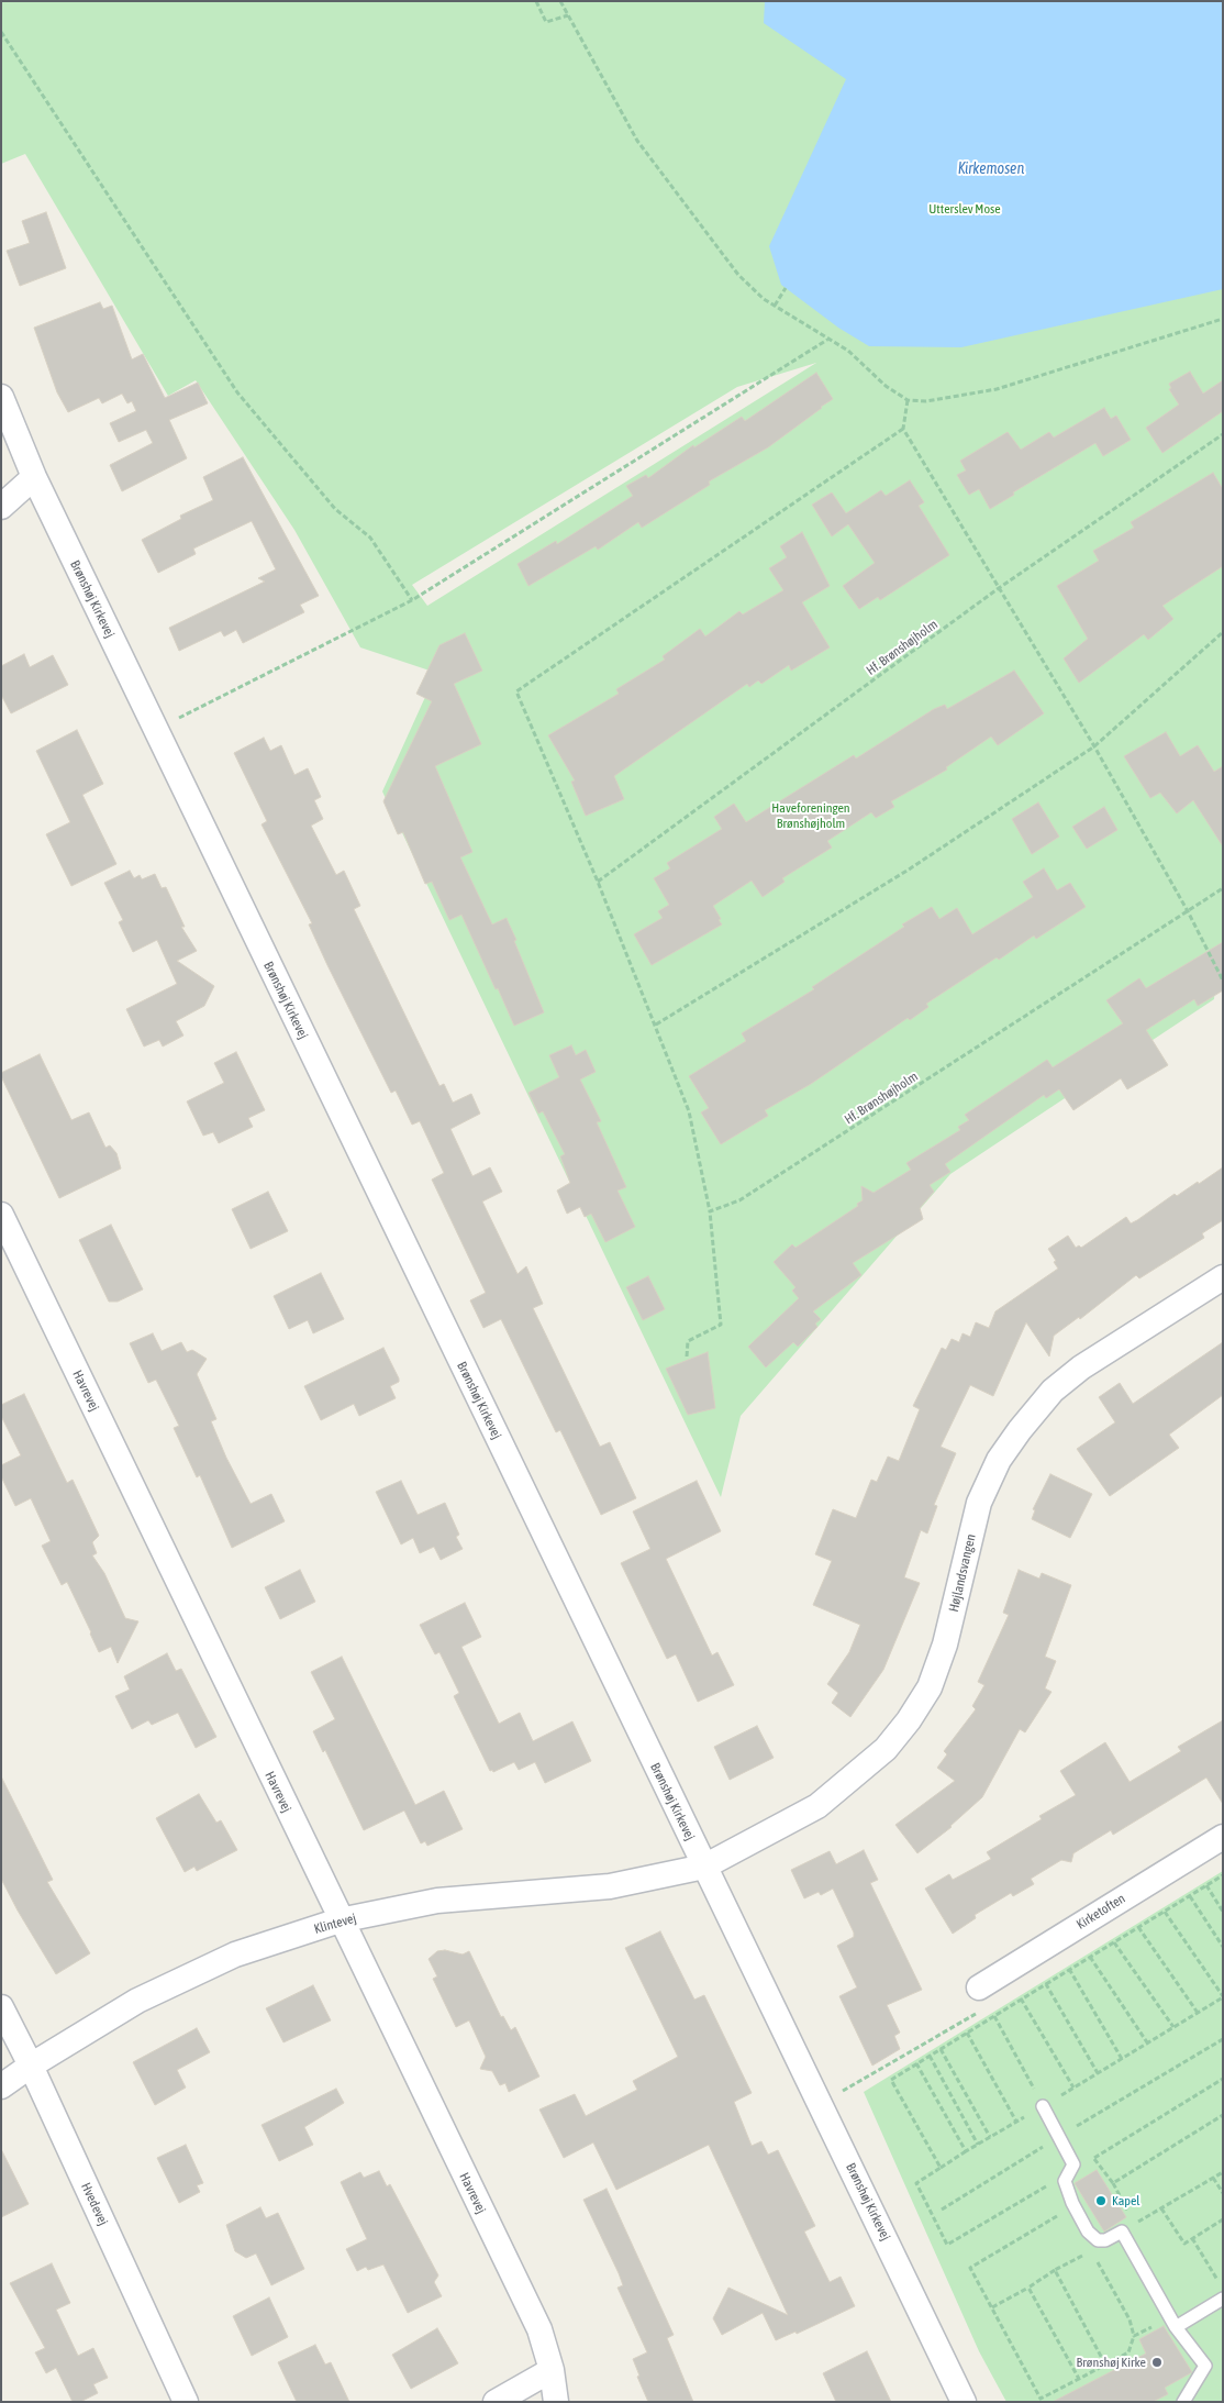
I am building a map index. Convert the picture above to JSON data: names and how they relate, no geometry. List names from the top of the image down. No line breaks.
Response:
{"streets":{"street":["Brønshøj Kirkevej","Havrevej","Højlandsvangen","Kirketoften","Klintevej","Hvedevej"],"path":["Hf. Brønshøjholm"]},"crossings":[["Brønshøj Kirkevej","Højlandsvangen"],["Brønshøj Kirkevej","Klintevej"],["Havrevej","Klintevej"],["Højlandsvangen","Klintevej"],["Klintevej","Hvedevej"]],"water":["Kirkemosen"],"parks":["Utterslev Mose","Haveforeningen Brønshøjholm"],"places":["Kapel","Brønshøj Kirke"]}
